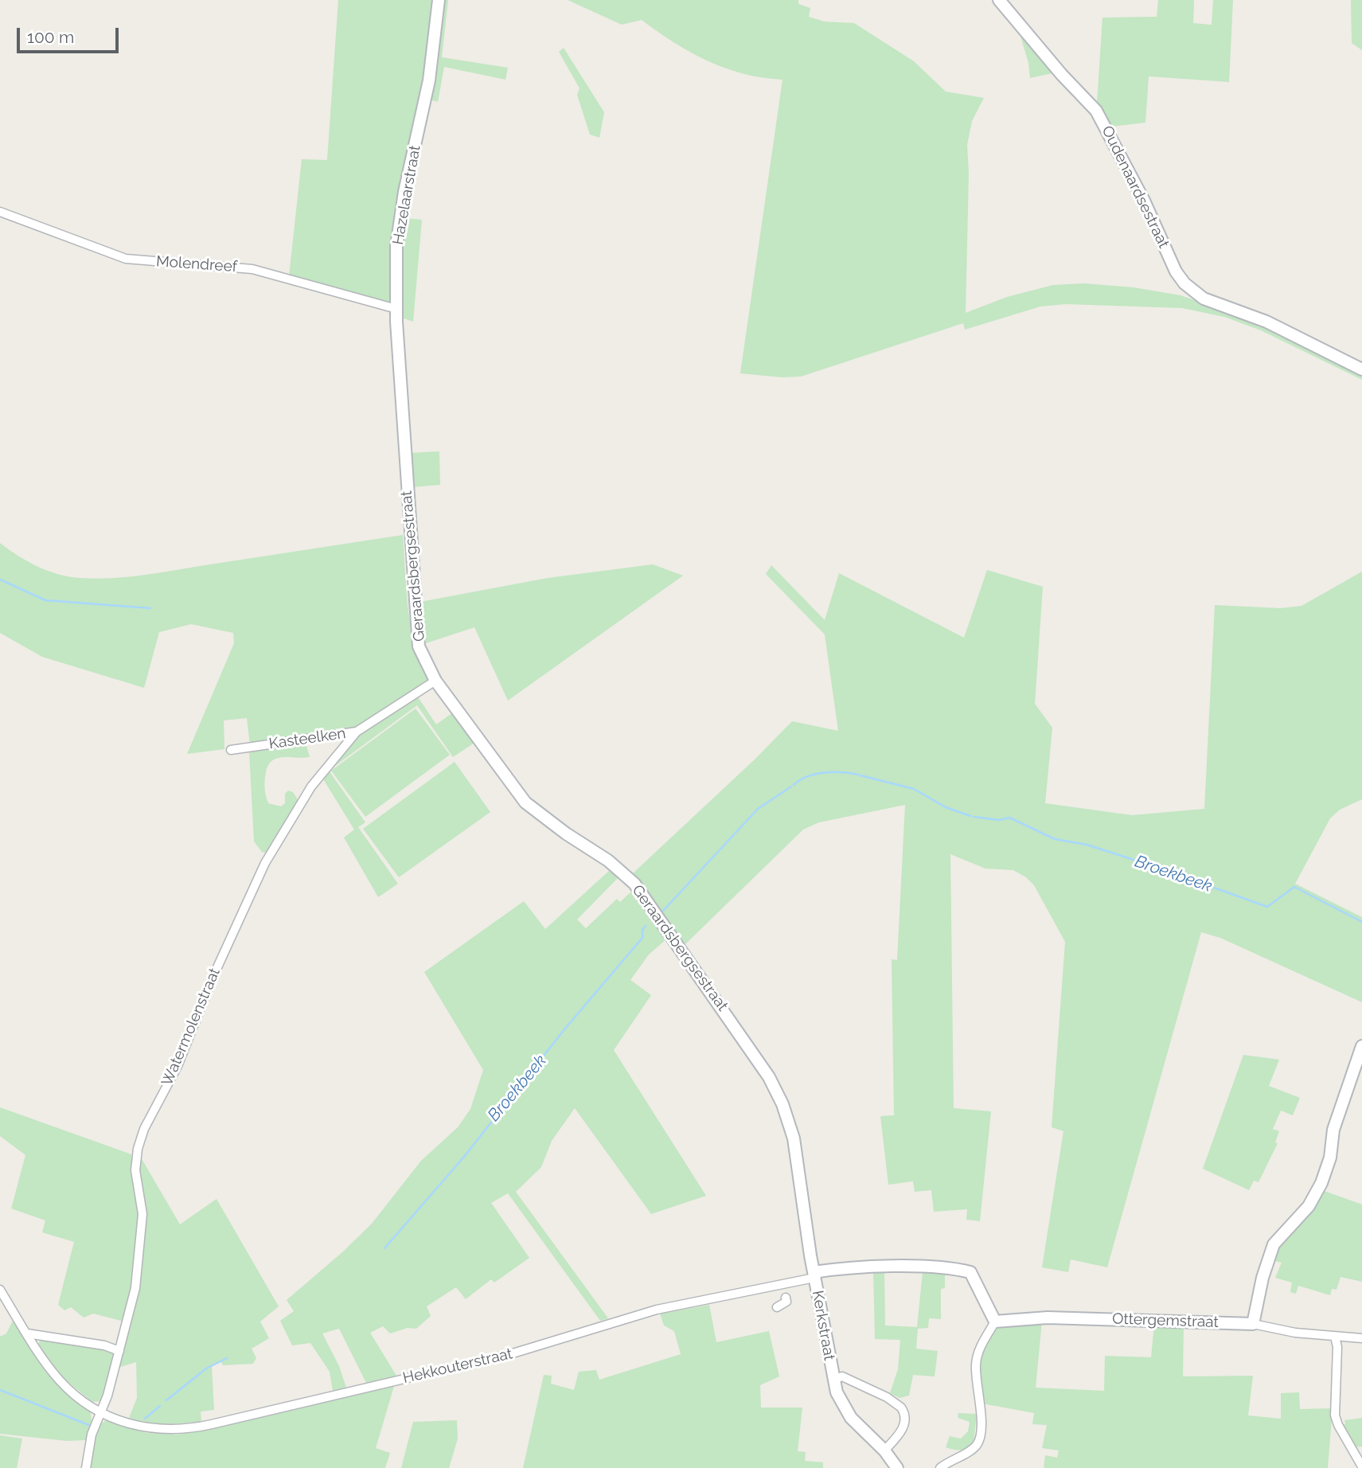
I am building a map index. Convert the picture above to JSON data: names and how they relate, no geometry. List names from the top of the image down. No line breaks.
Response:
{"streets":{"street":["Oudenaardsestraat","Hazelaarstraat","Molendreef","Geraardsbergsestraat","Kasteelken","Watermolenstraat","Ottergemstraat","Kerkstraat","Hekkouterstraat"]},"crossings":[["Hazelaarstraat","Molendreef"],["Hazelaarstraat","Geraardsbergsestraat"],["Geraardsbergsestraat","Kasteelken"],["Geraardsbergsestraat","Kerkstraat"],["Geraardsbergsestraat","Hekkouterstraat"],["Kasteelken","Watermolenstraat"],["Watermolenstraat","Hekkouterstraat"],["Kerkstraat","Hekkouterstraat"]],"water":["Broekbeek"],"scale_bar":"100 m"}
